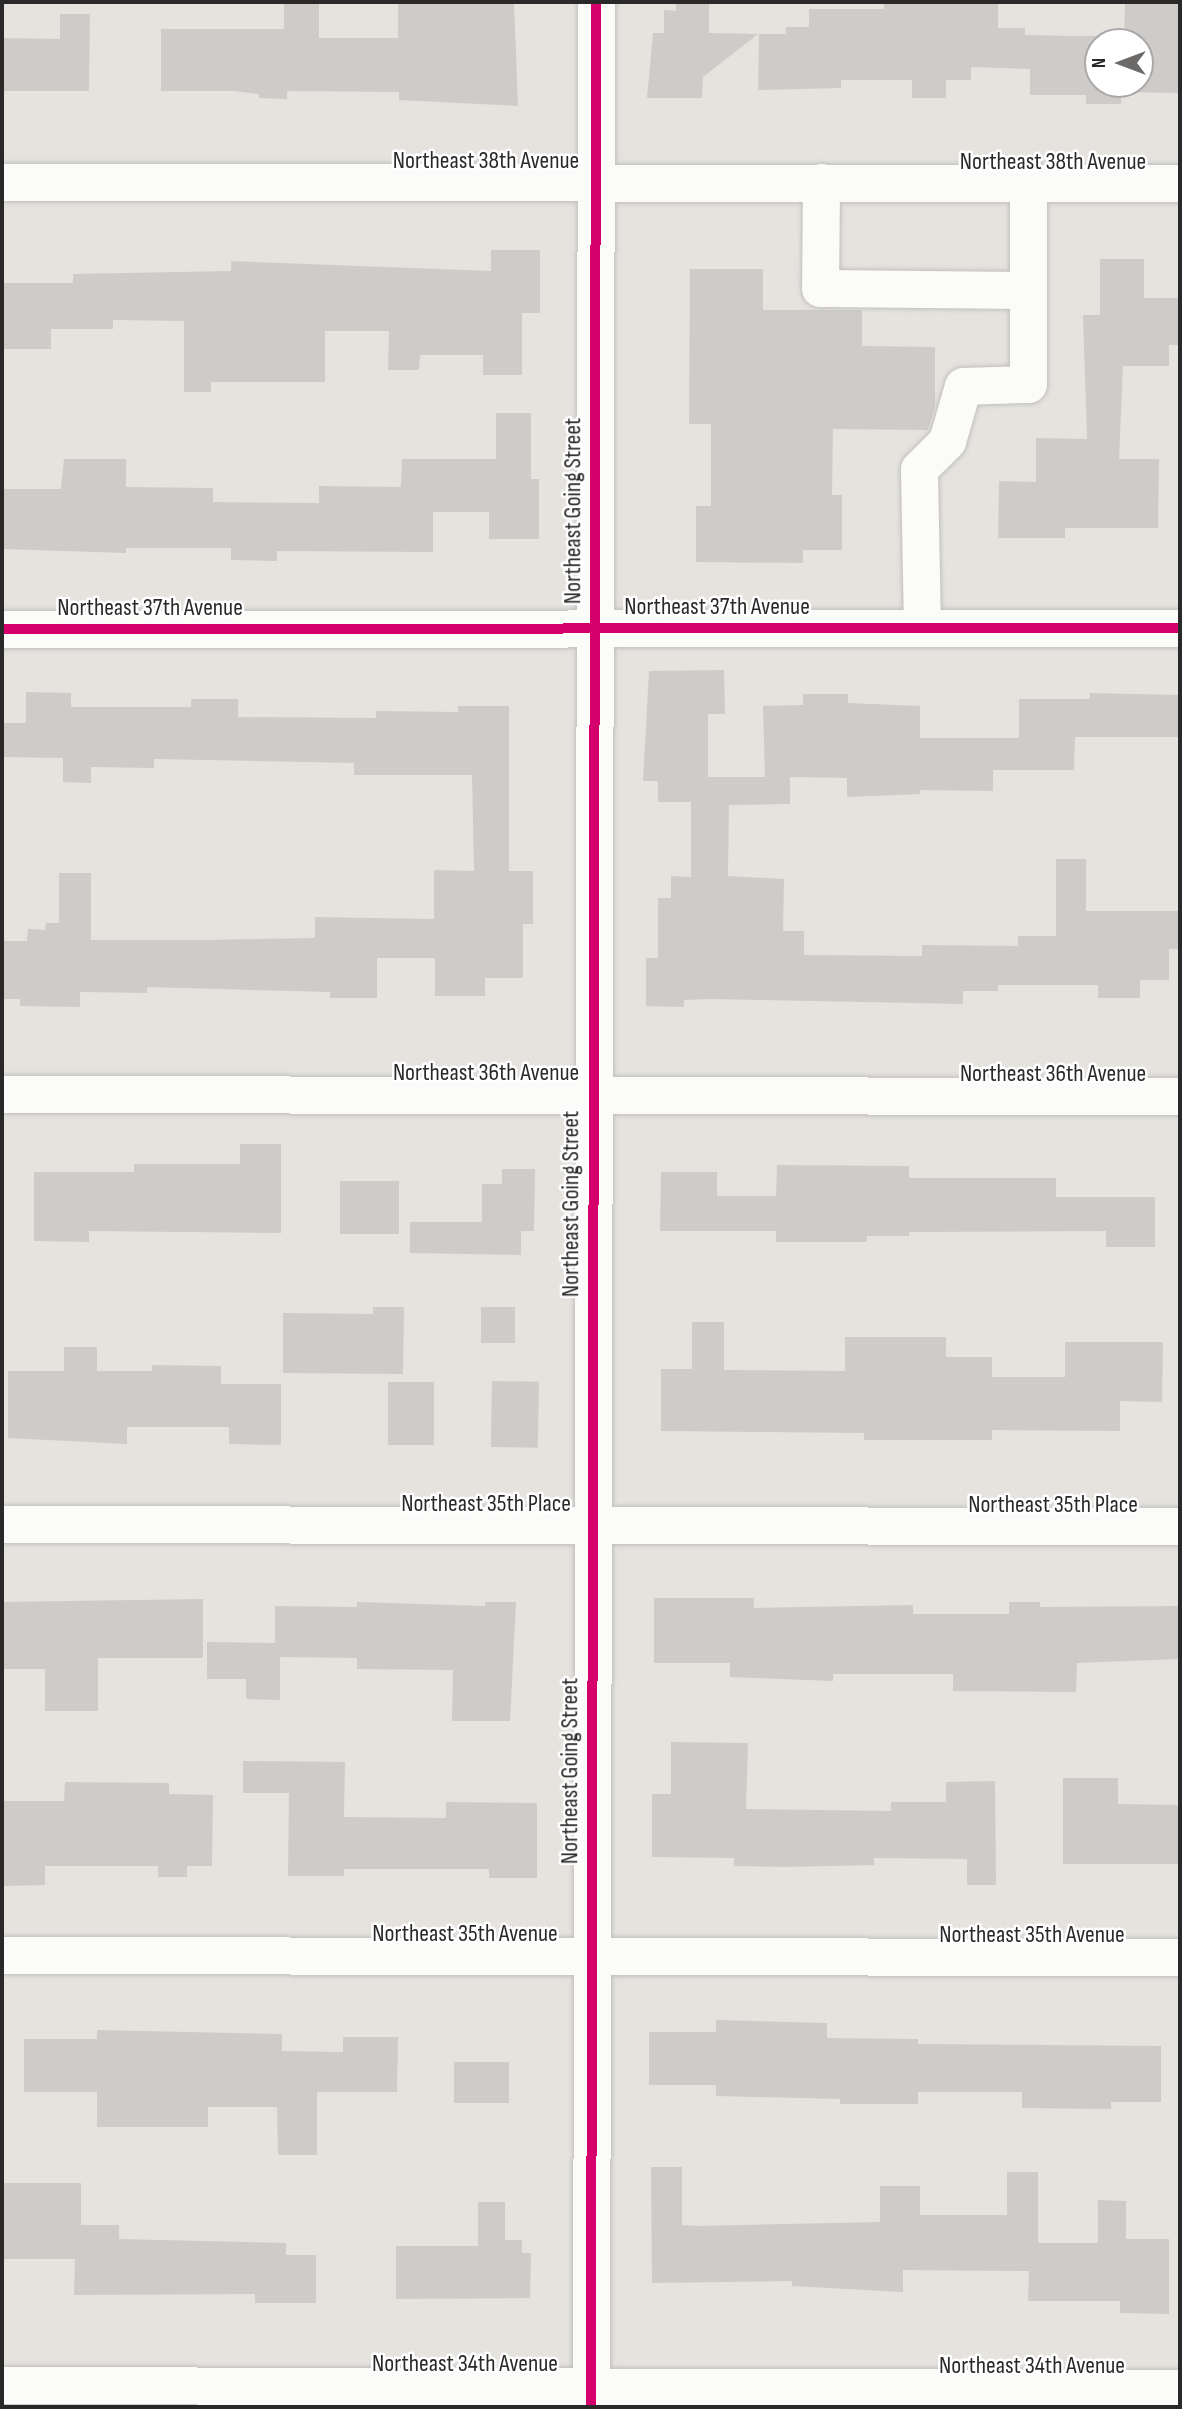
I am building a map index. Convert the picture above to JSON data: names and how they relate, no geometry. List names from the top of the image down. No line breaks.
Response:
{"streets":{"street":["Northeast 38th Avenue","Northeast Going Street","Northeast 37th Avenue","Northeast 36th Avenue","Northeast 35th Place","Northeast 35th Avenue","Northeast 34th Avenue"]},"crossings":[["Northeast 38th Avenue","Northeast Going Street"],["Northeast Going Street","Northeast 37th Avenue"],["Northeast Going Street","Northeast 36th Avenue"],["Northeast Going Street","Northeast 35th Place"],["Northeast Going Street","Northeast 35th Avenue"],["Northeast Going Street","Northeast 34th Avenue"]],"north":"left"}
